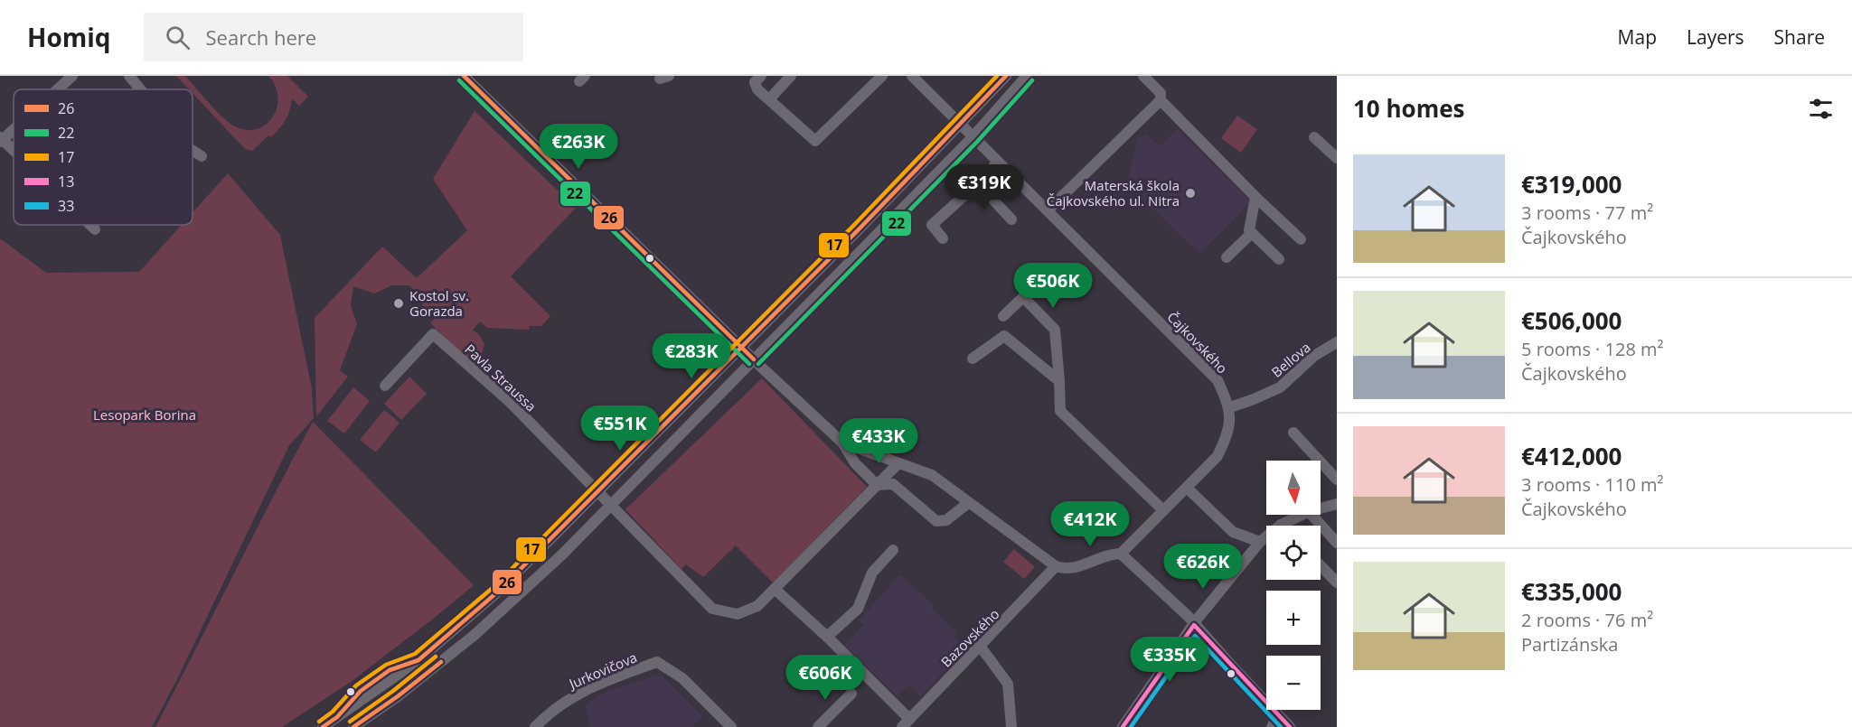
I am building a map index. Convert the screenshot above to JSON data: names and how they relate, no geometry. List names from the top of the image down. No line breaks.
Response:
{"streets":{"street":["Čajkovského","Bellova","Pavla Straussa","Bazovského","Jurkovičova"]},"crossings":[["Čajkovského","Bellova"]],"parks":["Lesopark Borina"],"places":["Materská škola Čajkovského ul. Nitra","Kostol sv. Gorazda"],"lines":["transit line 26","transit line 17","transit line 22","transit line 13","transit line 33"],"legend":["26","22","17","13","33"],"north":"bottom","page":{"header":"Homiq","search":"Search here","nav":["Map","Layers","Share"],"heading":"10 homes","price":["€263K","€319K","€506K","€283K","€551K","€433K","€412K","€626K","€335K","€606K"],"list":[{"name":"€319,000","note":"3 rooms · 77 m² · Čajkovského"},{"name":"€506,000","note":"5 rooms · 128 m² · Čajkovského"},{"name":"€412,000","note":"3 rooms · 110 m² · Čajkovského"},{"name":"€335,000","note":"2 rooms · 76 m² · Partizánska"}],"map_buttons":["+","−"]}}
